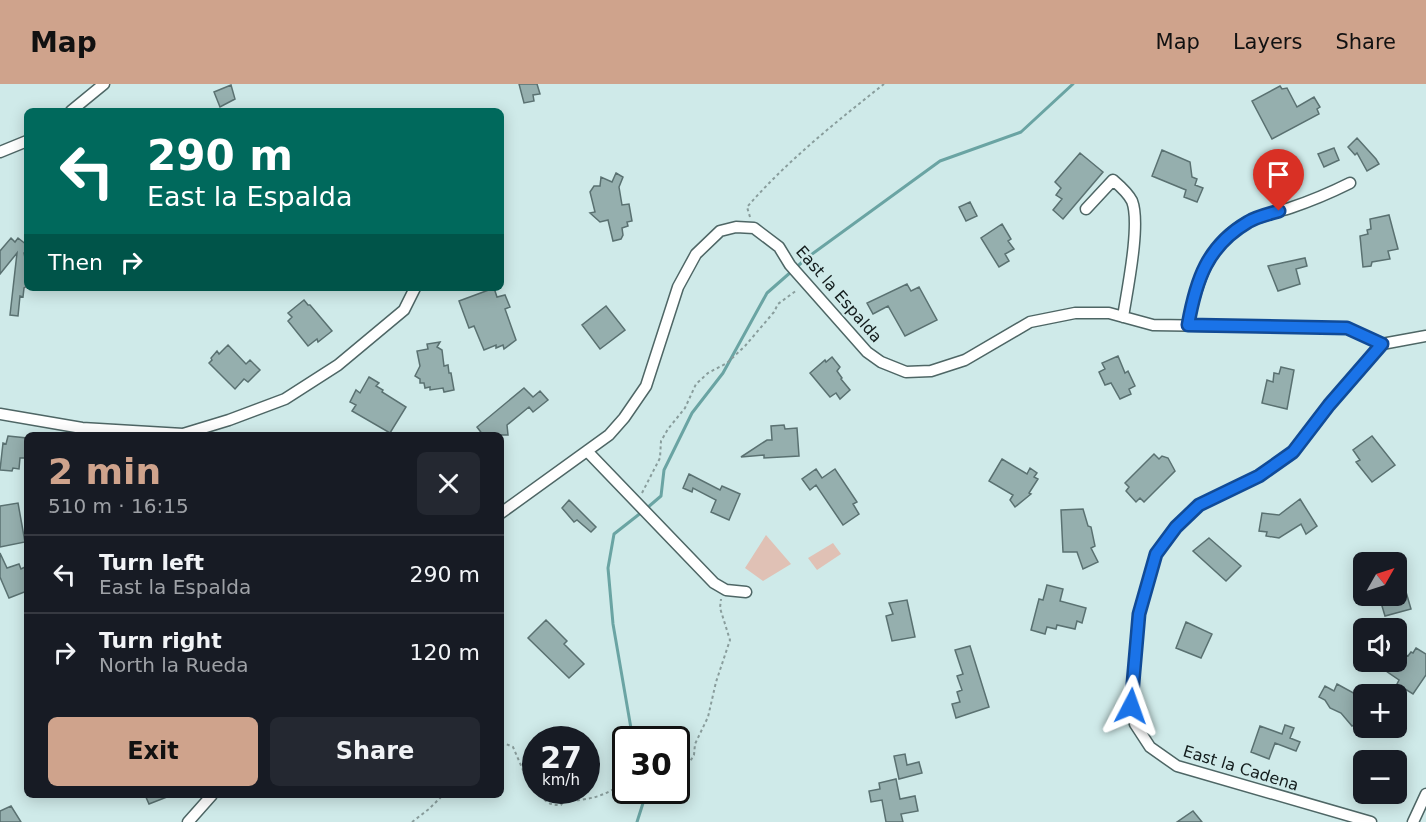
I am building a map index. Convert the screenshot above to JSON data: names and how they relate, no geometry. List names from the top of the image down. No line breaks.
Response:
{"streets":{"street":["East la Espalda","East la Cadena"]},"crossings":[["East la Espalda","East la Cadena"]],"north":"top right","page":{"header":"Map","nav":["Map","Layers","Share"],"turn":["290 m","East la Espalda"],"then":"Then","heading":["2 min","510 m · 16:15"],"list":[{"name":"Turn left","note":"East la Espalda","value":"290 m"},{"name":"Turn right","note":"North la Rueda","value":"120 m"}],"map_buttons":["+","−"],"buttons":["Exit","Share"],"speed":"27 km/h","limit":"30"}}
